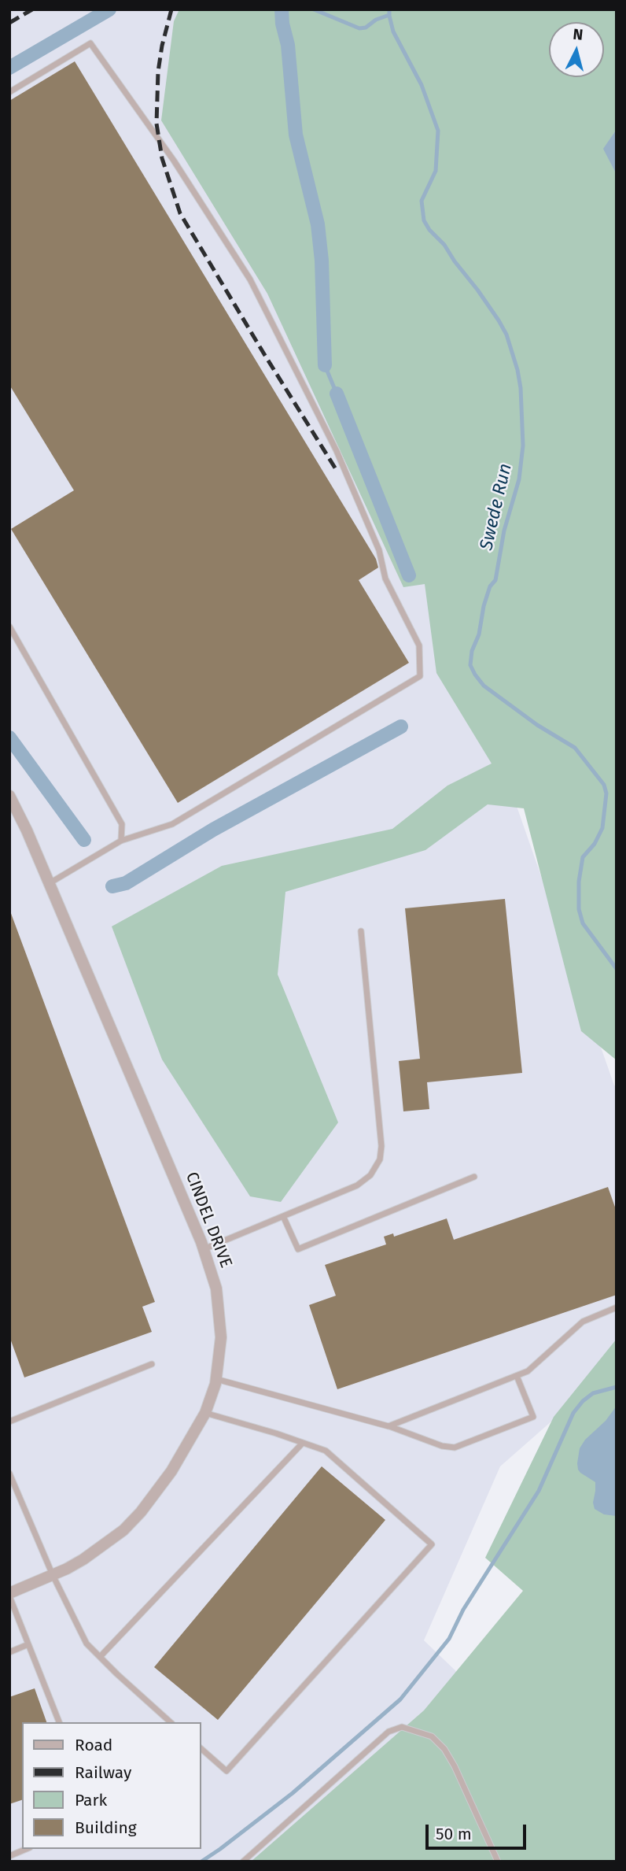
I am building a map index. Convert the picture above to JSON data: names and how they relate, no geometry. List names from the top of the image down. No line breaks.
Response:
{"streets":{"street":["CINDEL DRIVE"]},"water":["Swede Run"],"legend":["Road","Railway","Park","Building"],"scale_bar":"50 m","north":"top"}
